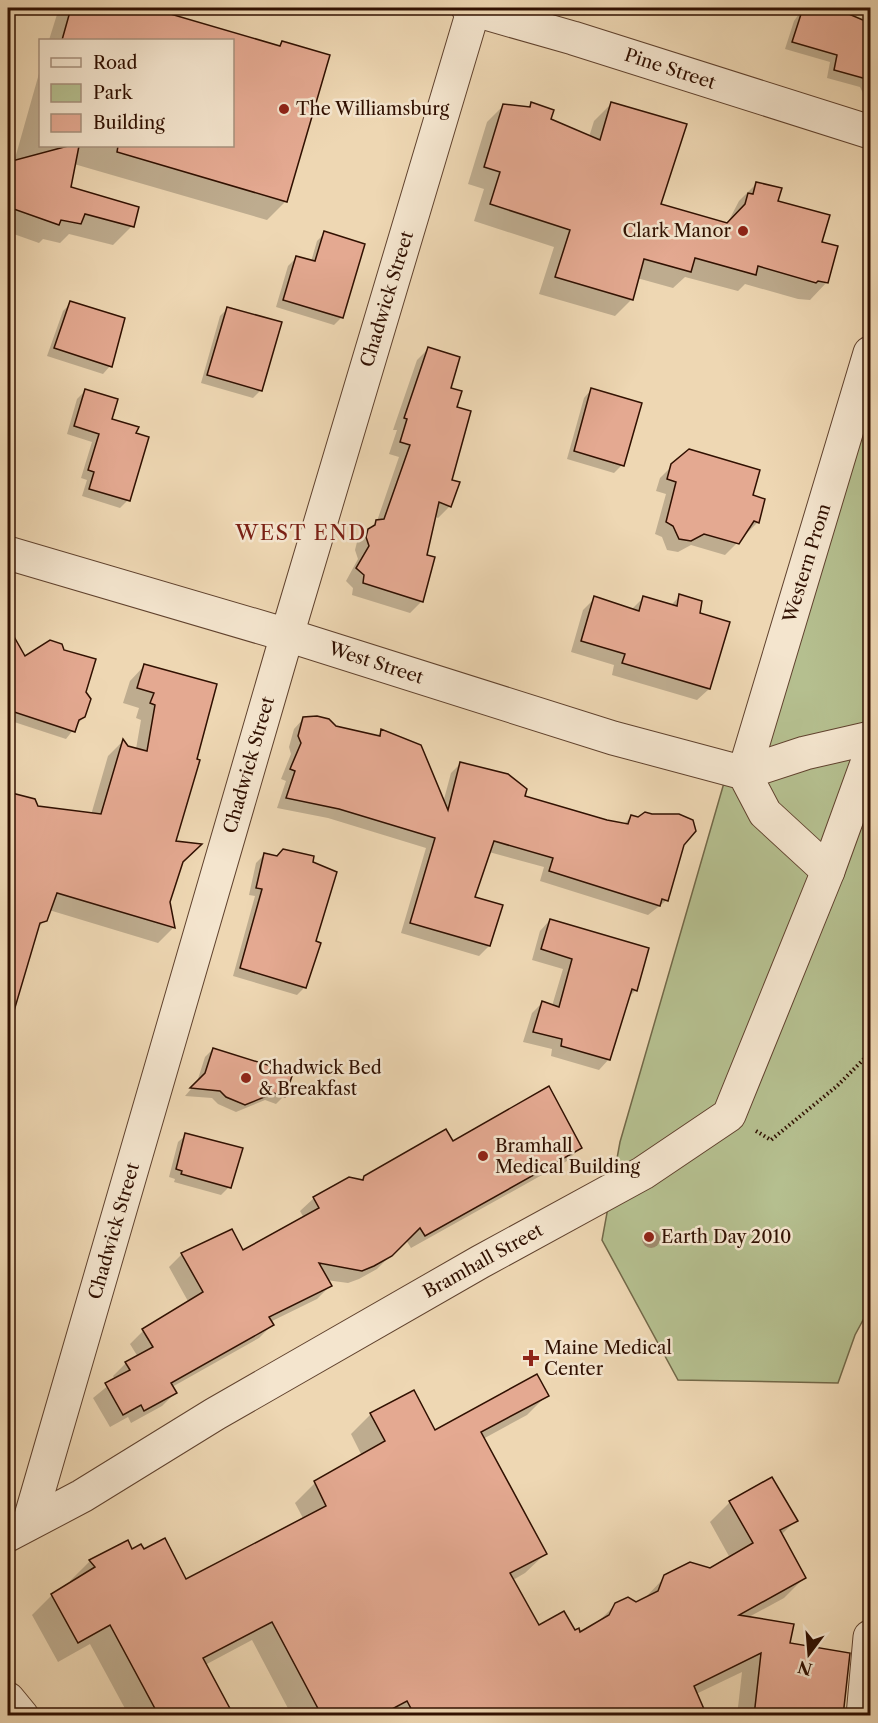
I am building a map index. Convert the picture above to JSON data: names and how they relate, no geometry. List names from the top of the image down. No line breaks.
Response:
{"streets":{"street":["Pine Street","Chadwick Street","Western Prom","West Street","Bramhall Street"]},"crossings":[["Pine Street","Chadwick Street"],["Chadwick Street","West Street"],["Chadwick Street","Bramhall Street"],["Western Prom","West Street"]],"districts":["WEST END"],"places":{"other":["The Williamsburg","Clark Manor","Chadwick Bed & Breakfast","Bramhall Medical Building","Earth Day 2010"],"health":["Maine Medical Center"]},"legend":["Road","Park","Building"],"north":"bottom"}
